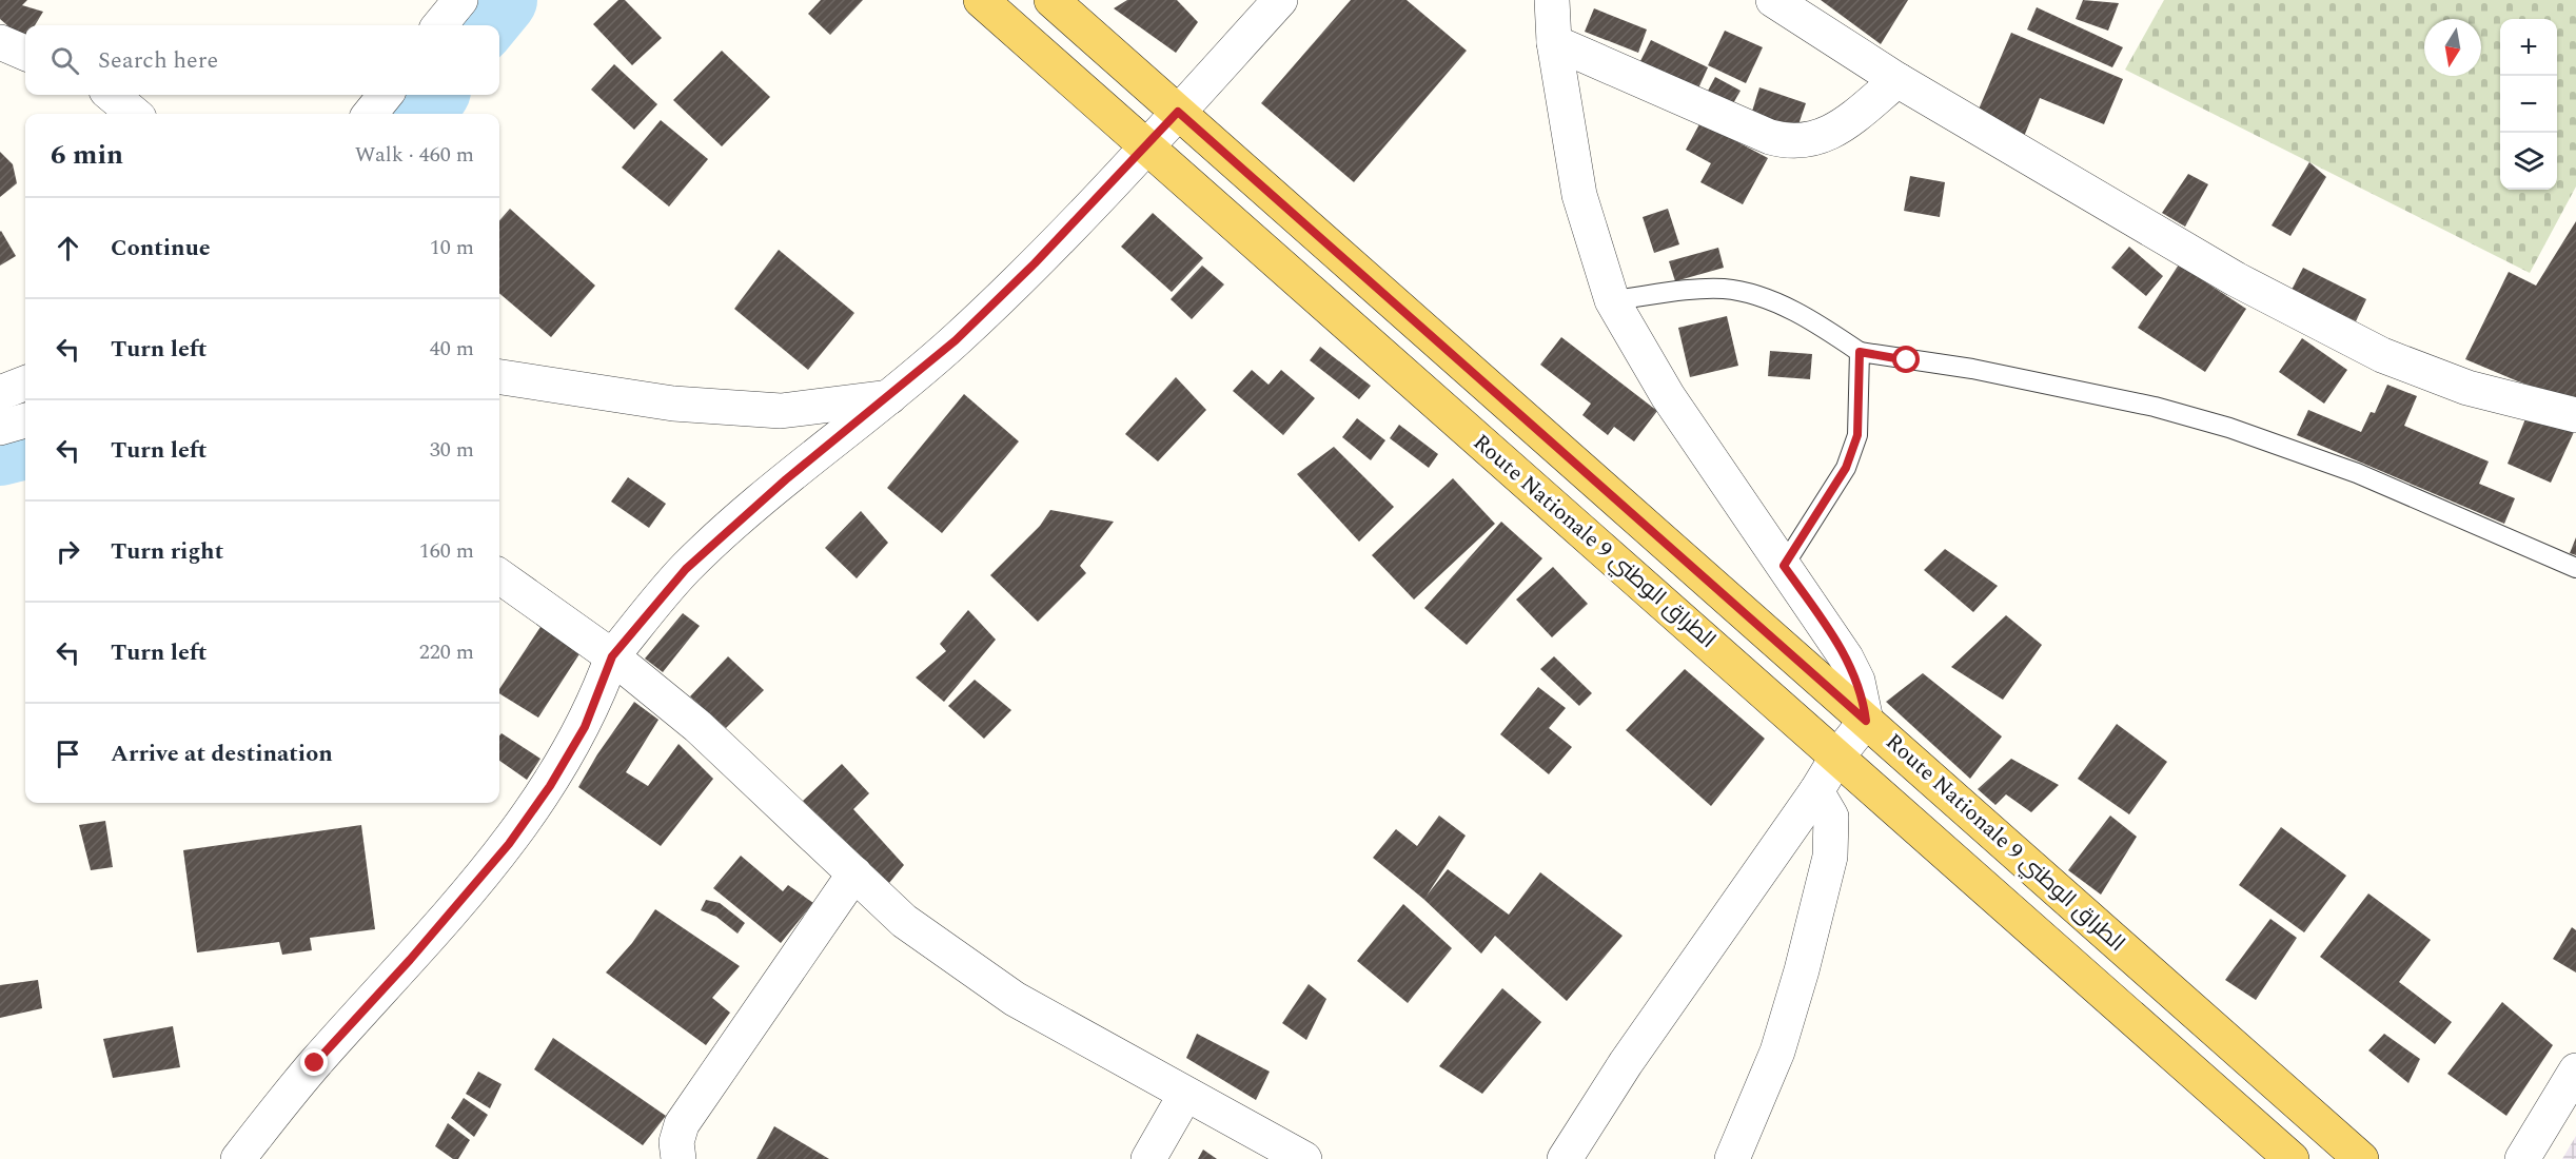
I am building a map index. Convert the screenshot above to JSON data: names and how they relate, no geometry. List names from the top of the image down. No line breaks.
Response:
{"streets":{"main road":["Route Nationale الطراق الوطني 9"]},"north":"bottom","page":{"map_buttons":["+","−"],"search":"Search here","heading":["6 min","Walk · 460 m"],"list":[["Continue","10 m"],["Turn left","40 m"],["Turn left","30 m"],["Turn right","160 m"],["Turn left","220 m"],"Arrive at destination"]}}
